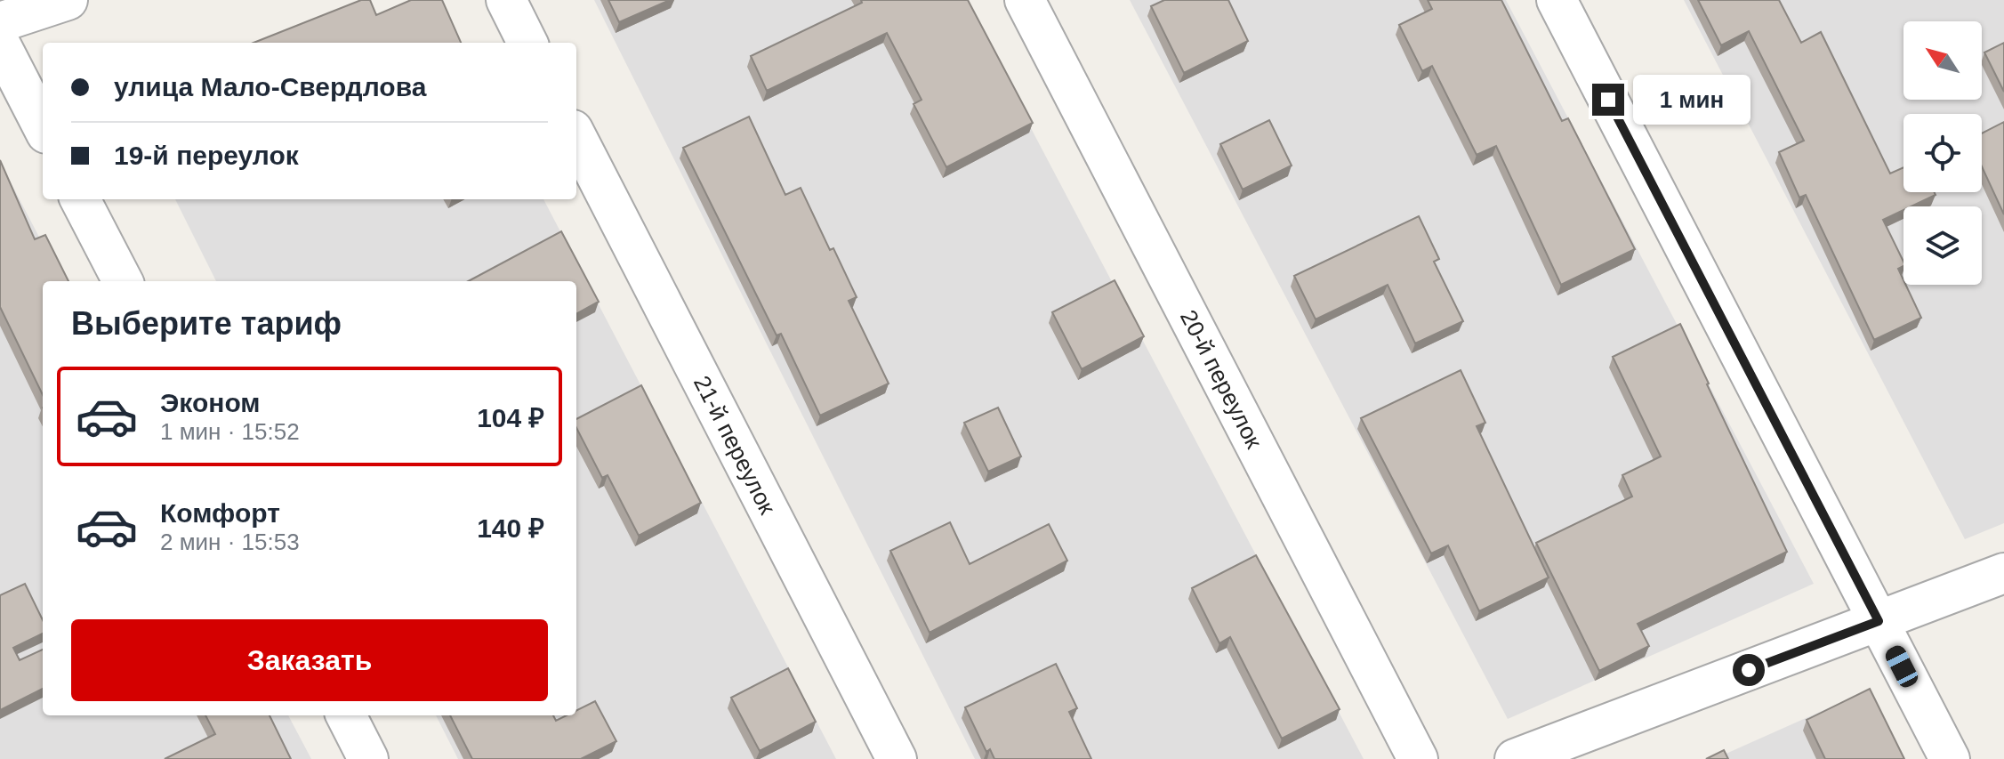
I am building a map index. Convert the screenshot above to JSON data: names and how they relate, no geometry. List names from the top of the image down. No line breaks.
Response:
{"streets":{"street":["20-й переулок","21-й переулок"]},"north":"top left","page":{"banner":["улица Мало-Свердлова","19-й переулок"],"bubble":"1 мин","heading":"Выберите тариф","list":[{"name":"Эконом","note":"1 мин · 15:52","value":"104 ₽"},{"name":"Комфорт","note":"2 мин · 15:53","value":"140 ₽"}],"buttons":"Заказать"}}
